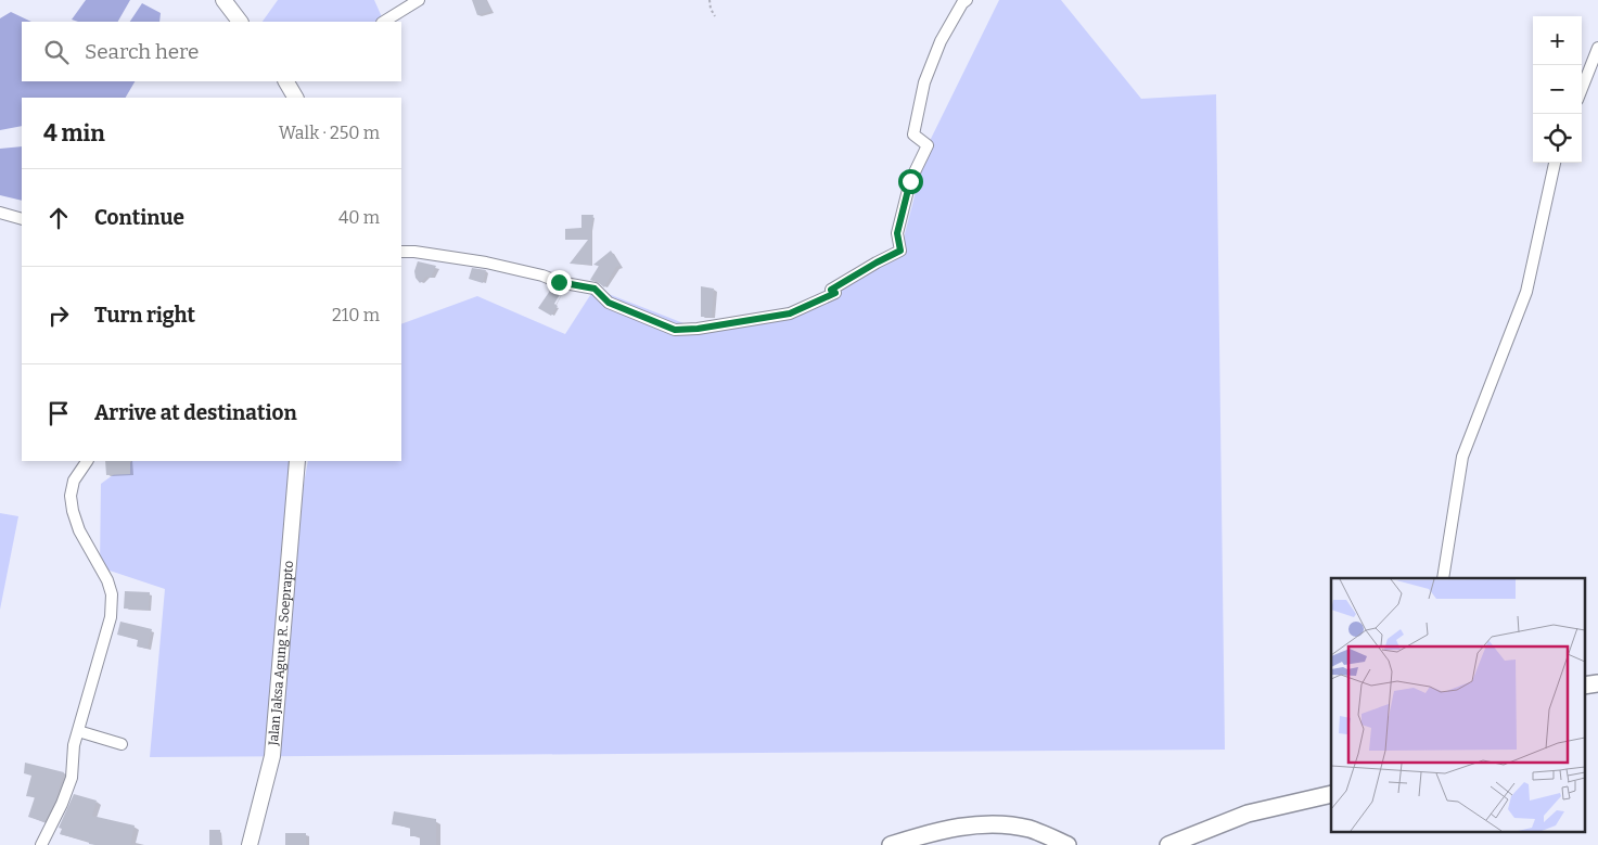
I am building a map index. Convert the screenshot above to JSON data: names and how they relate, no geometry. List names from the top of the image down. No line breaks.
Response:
{"streets":{"street":["Jalan Jaksa Agung R. Soeprapto"]},"page":{"map_buttons":["+","−"],"search":"Search here","heading":["4 min","Walk · 250 m"],"list":[["Continue","40 m"],["Turn right","210 m"],"Arrive at destination"]}}
